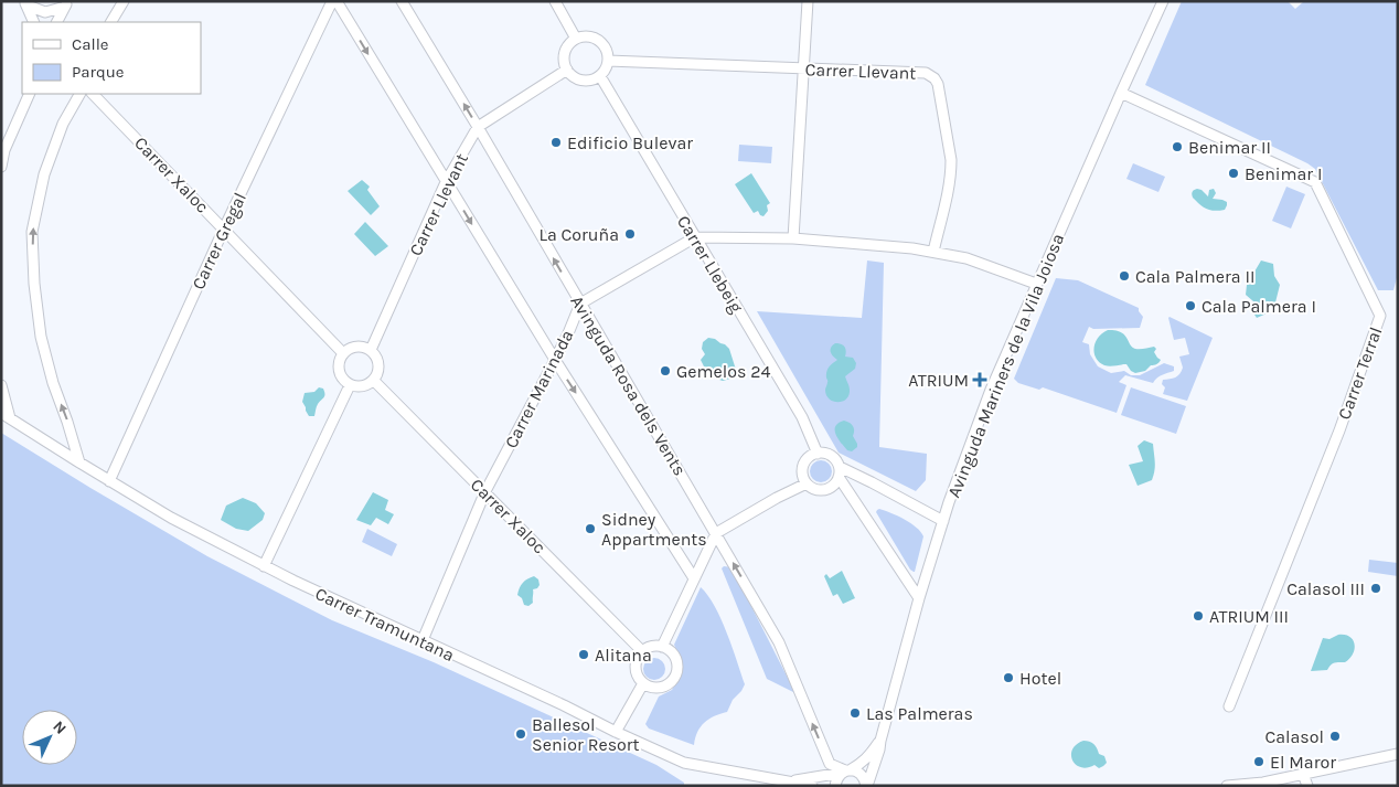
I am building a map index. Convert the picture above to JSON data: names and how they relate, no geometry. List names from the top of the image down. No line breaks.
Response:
{"streets":{"street":["Carrer Llevant","Carrer Xaloc","Carrer Gregal","Carrer Llebeig","Avinguda Mariners de la Vila Joiosa","Carrer Terral","Avinguda Rosa dels Vents","Carrer Marinada","Carrer Tramuntana"]},"crossings":[["Carrer Llevant","Carrer Xaloc"],["Carrer Llevant","Carrer Llebeig"],["Carrer Llevant","Avinguda Rosa dels Vents"],["Carrer Xaloc","Carrer Gregal"],["Carrer Xaloc","Carrer Marinada"],["Carrer Gregal","Carrer Tramuntana"],["Avinguda Mariners de la Vila Joiosa","Carrer Terral"],["Avinguda Mariners de la Vila Joiosa","Avinguda Rosa dels Vents"],["Avinguda Mariners de la Vila Joiosa","Carrer Tramuntana"],["Avinguda Rosa dels Vents","Carrer Marinada"],["Avinguda Rosa dels Vents","Carrer Tramuntana"],["Carrer Marinada","Carrer Tramuntana"]],"places":{"other":["Edificio Bulevar","Benimar II","Benimar I","La Coruña","Cala Palmera II","Cala Palmera I","Gemelos 24","Sidney Appartments","Calasol III","ATRIUM III","Alitana","Hotel","Las Palmeras","Ballesol Senior Resort","Calasol","El Maror"],"health":["ATRIUM"]},"legend":["Calle","Parque"],"north":"top right"}
